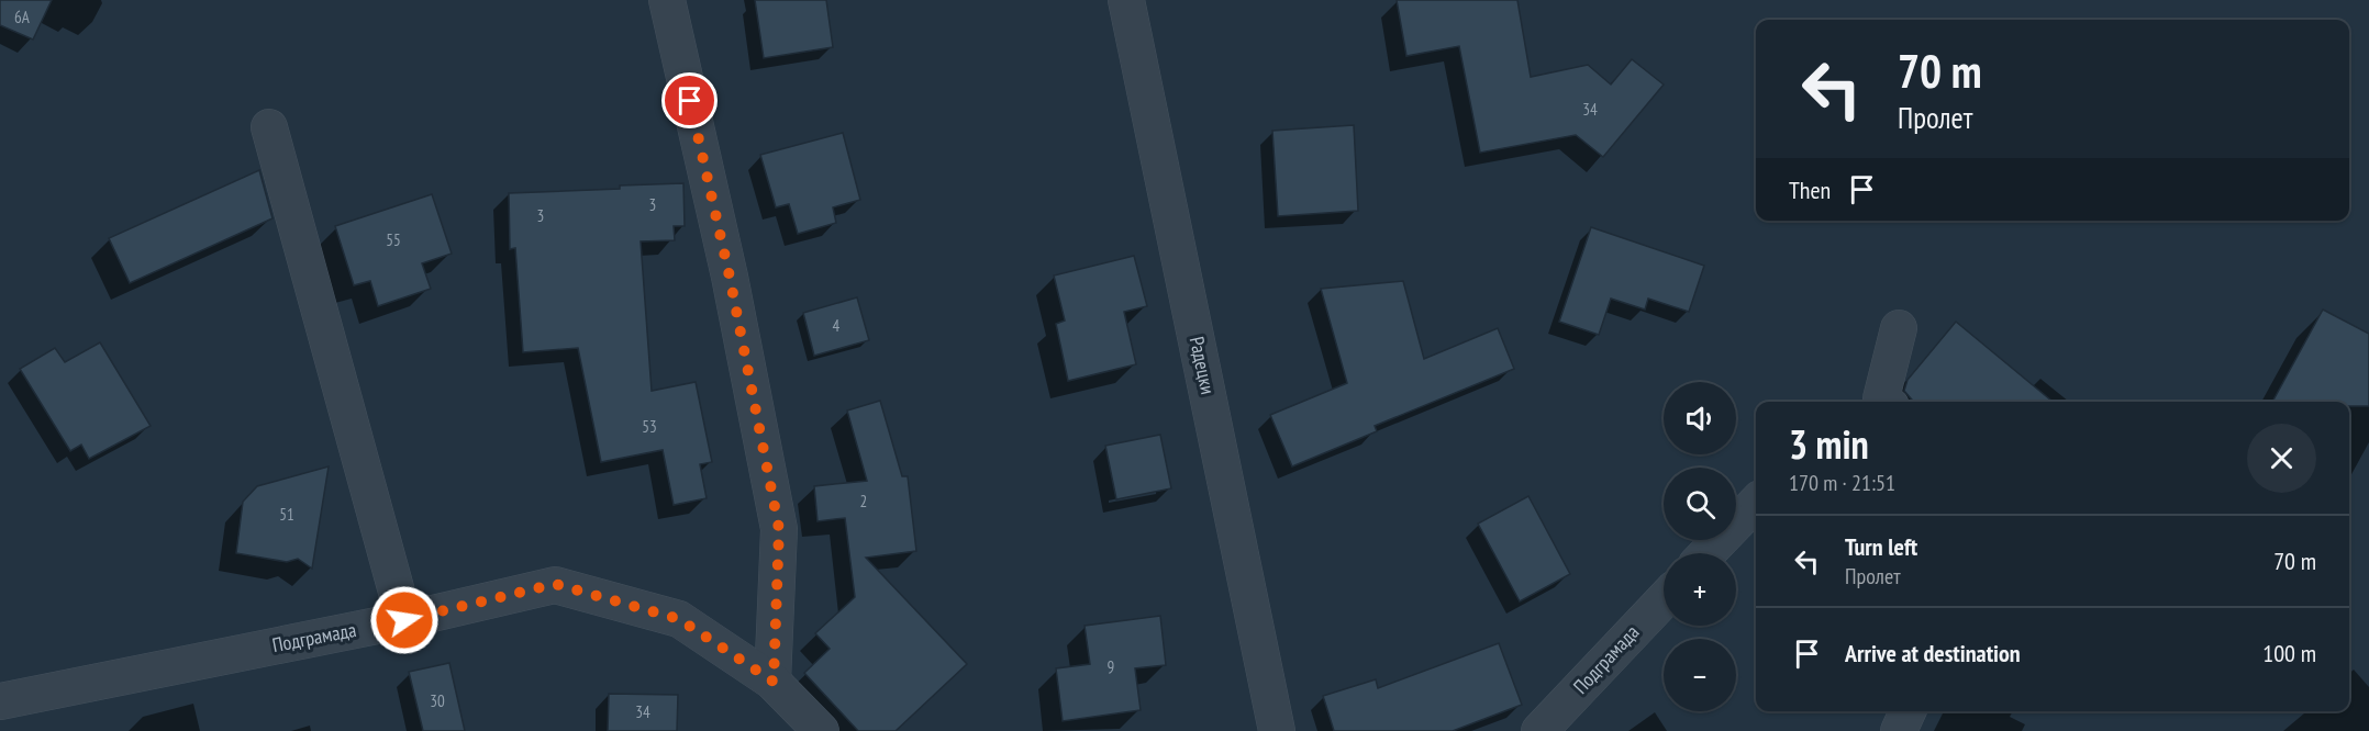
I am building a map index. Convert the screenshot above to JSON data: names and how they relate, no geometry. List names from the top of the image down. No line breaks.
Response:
{"streets":{"street":["Радецки","Подграмада"]},"house_numbers":["6А","34","3","3","55","4","53","2","51","9","30","34"],"page":{"turn":["70 m","Пролет"],"then":"Then","map_buttons":["+","−"],"heading":["3 min","170 m · 21:51"],"list":[{"name":"Turn left","note":"Пролет","value":"70 m"},{"name":"Arrive at destination","value":"100 m"}]}}
